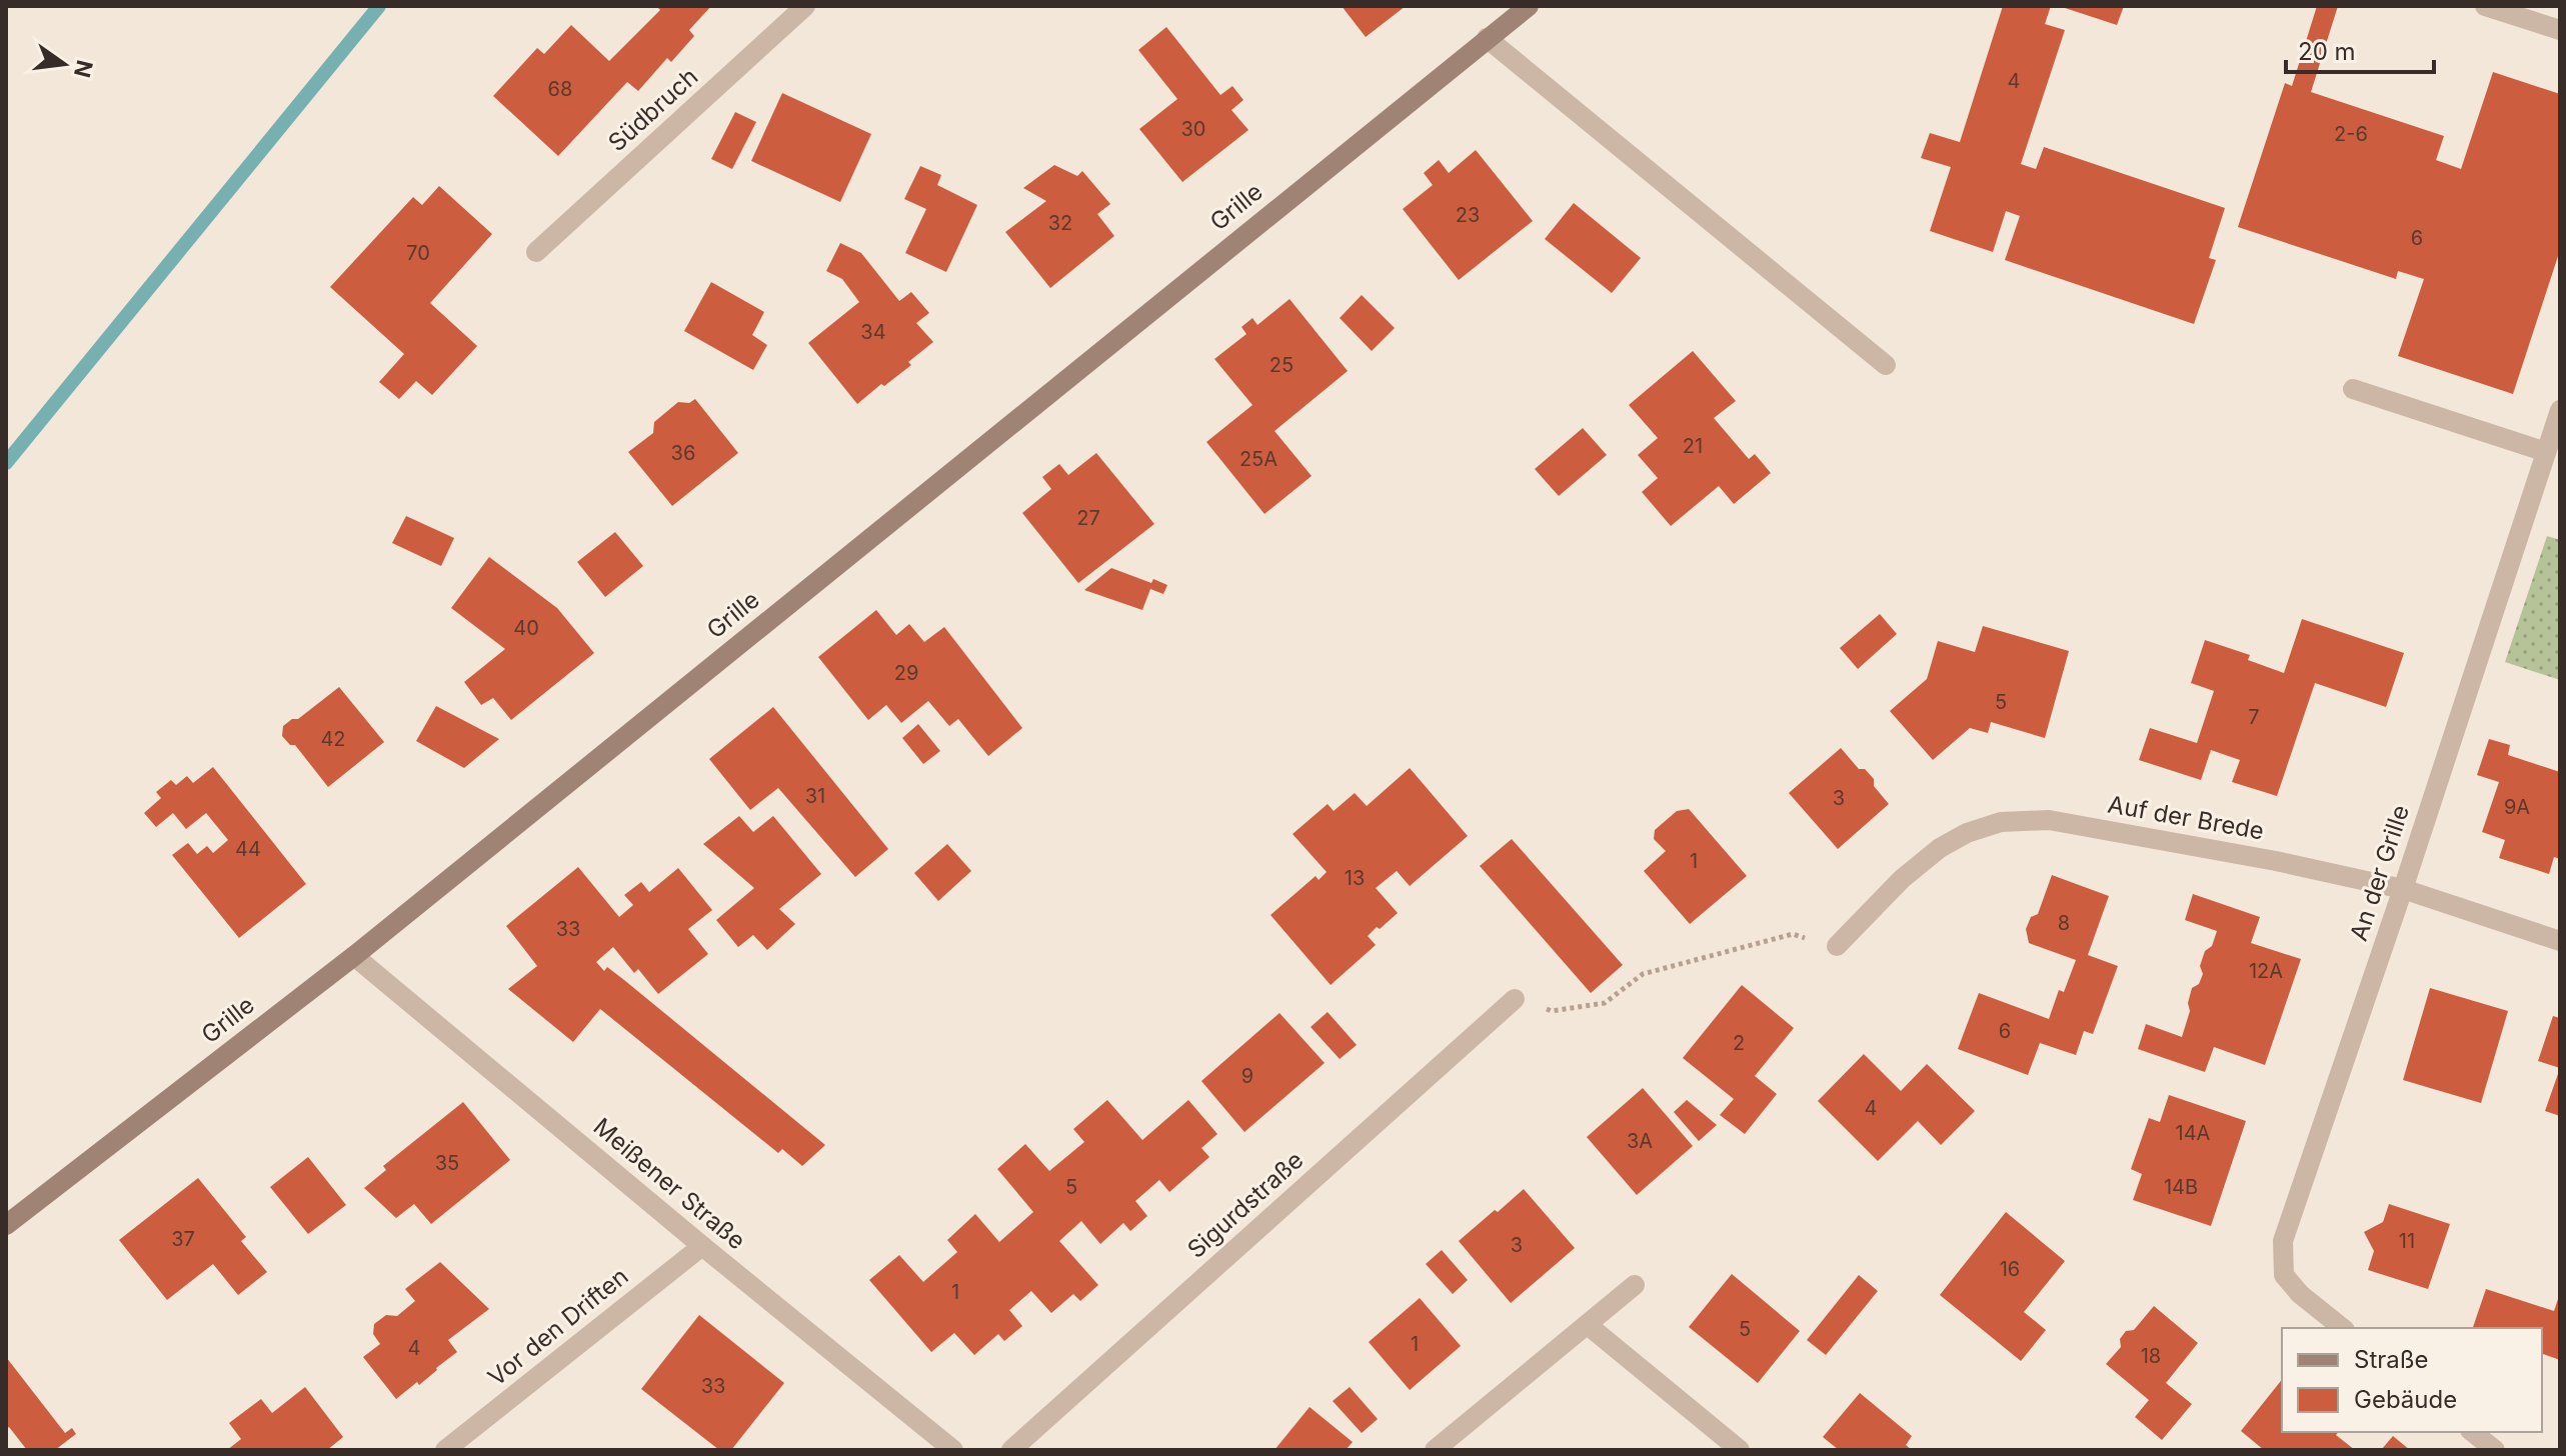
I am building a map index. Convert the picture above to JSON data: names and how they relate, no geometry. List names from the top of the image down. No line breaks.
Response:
{"streets":{"main road":["Grille"],"street":["Südbruch","Auf der Brede","An der Grille","Meißener Straße","Sigurdstraße","Vor den Driften"]},"crossings":[["Grille","Meißener Straße"],["Auf der Brede","An der Grille"],["Meißener Straße","Vor den Driften"]],"house_numbers":["4","68","30","2-6","23","32","6","70","34","25","21","36","25A","27","40","29","5","7","42","31","3","9A","44","1","13","8","33","12A","6","2","9","4","14A","3A","35","5","14B","37","11","3","16","1","5","1","4","18","33"],"legend":["Straße","Gebäude"],"scale_bar":"20 m","north":"right"}
